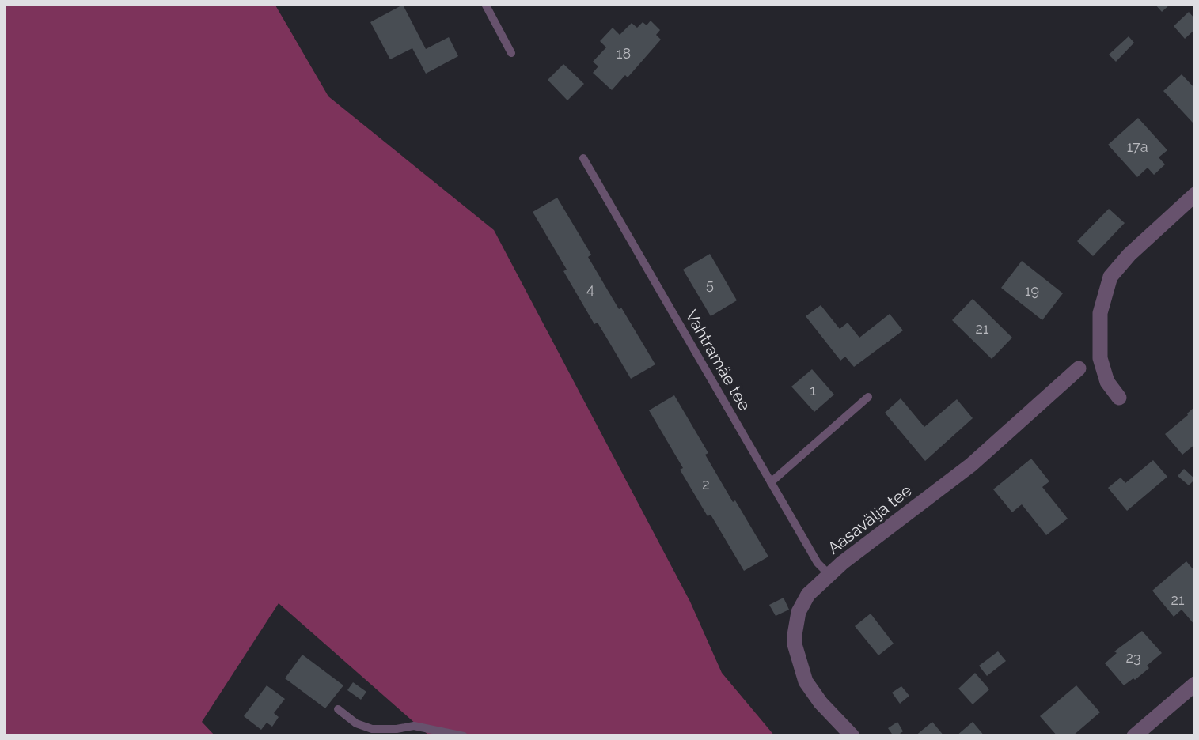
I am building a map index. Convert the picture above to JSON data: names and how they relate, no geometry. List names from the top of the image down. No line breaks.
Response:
{"streets":{"street":["Aasavälja tee"],"lane":["Vahtramäe tee"]},"crossings":[["Vahtramäe tee","Aasavälja tee"]],"house_numbers":["18","17a","5","4","19","21","1","2","21","23"]}
